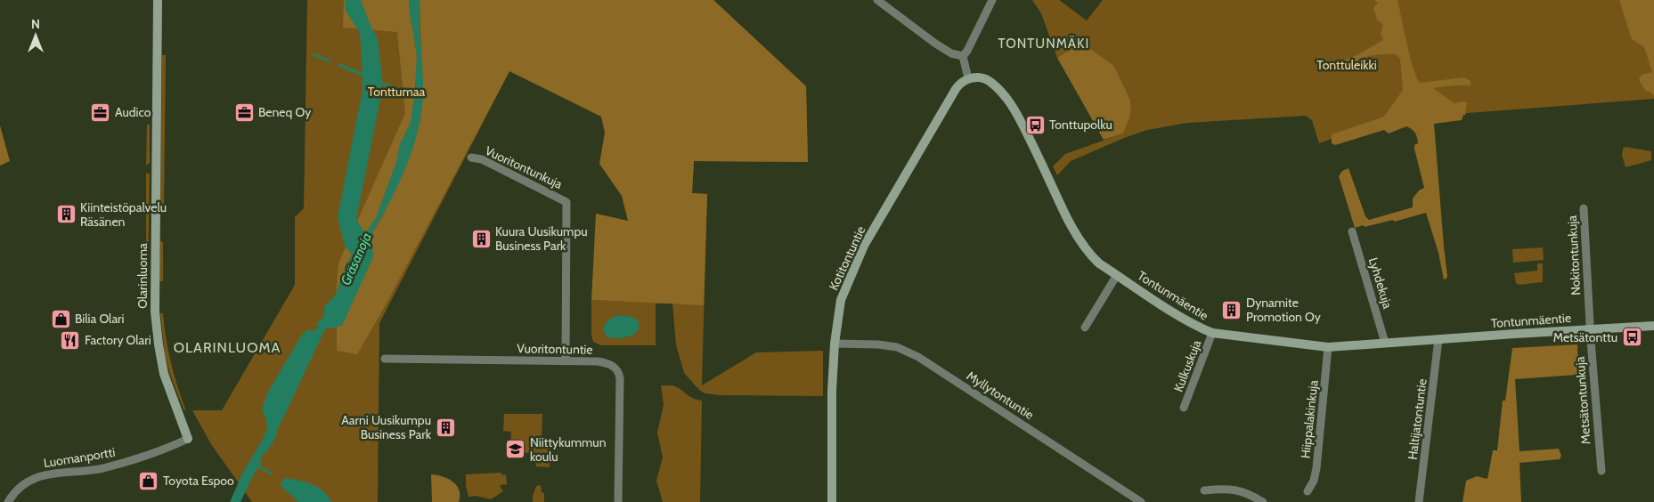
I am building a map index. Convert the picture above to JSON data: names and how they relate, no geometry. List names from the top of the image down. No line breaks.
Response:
{"streets":{"street":["Vuoritontunkuja","Nokitontunkuja","Kotitontuntie","Olarinluoma","Lyhdekuja","Tontunmäentie","Vuoritontuntie","Kulkuskuja","Myllytontuntie","Metsätontunkuja","Hiippalakinkuja","Haltijatontuntie","Luomanportti"]},"crossings":[["Vuoritontunkuja","Vuoritontuntie"],["Nokitontunkuja","Tontunmäentie"],["Nokitontunkuja","Metsätontunkuja"],["Kotitontuntie","Tontunmäentie"],["Kotitontuntie","Myllytontuntie"],["Olarinluoma","Luomanportti"],["Lyhdekuja","Tontunmäentie"],["Tontunmäentie","Kulkuskuja"],["Tontunmäentie","Metsätontunkuja"],["Tontunmäentie","Hiippalakinkuja"],["Tontunmäentie","Haltijatontuntie"]],"districts":["TONTUNMÄKI","OLARINLUOMA"],"water":["Gräsanoja"],"parks":["Tonttuleikki","Tonttumaa"],"places":{"office":["Audico","Beneq Oy"],"bus stop":["Tonttupolku","Metsätonttu"],"building":["Kiinteistöpalvelu Räsänen","Kuura Uusikumpu Business Park","Dynamite Promotion Oy","Aarni Uusikumpu Business Park"],"shop":["Bilia Olari","Toyota Espoo"],"restaurant":["Factory Olari"],"school or university":["Niittykummun koulu"]},"north":"top"}
